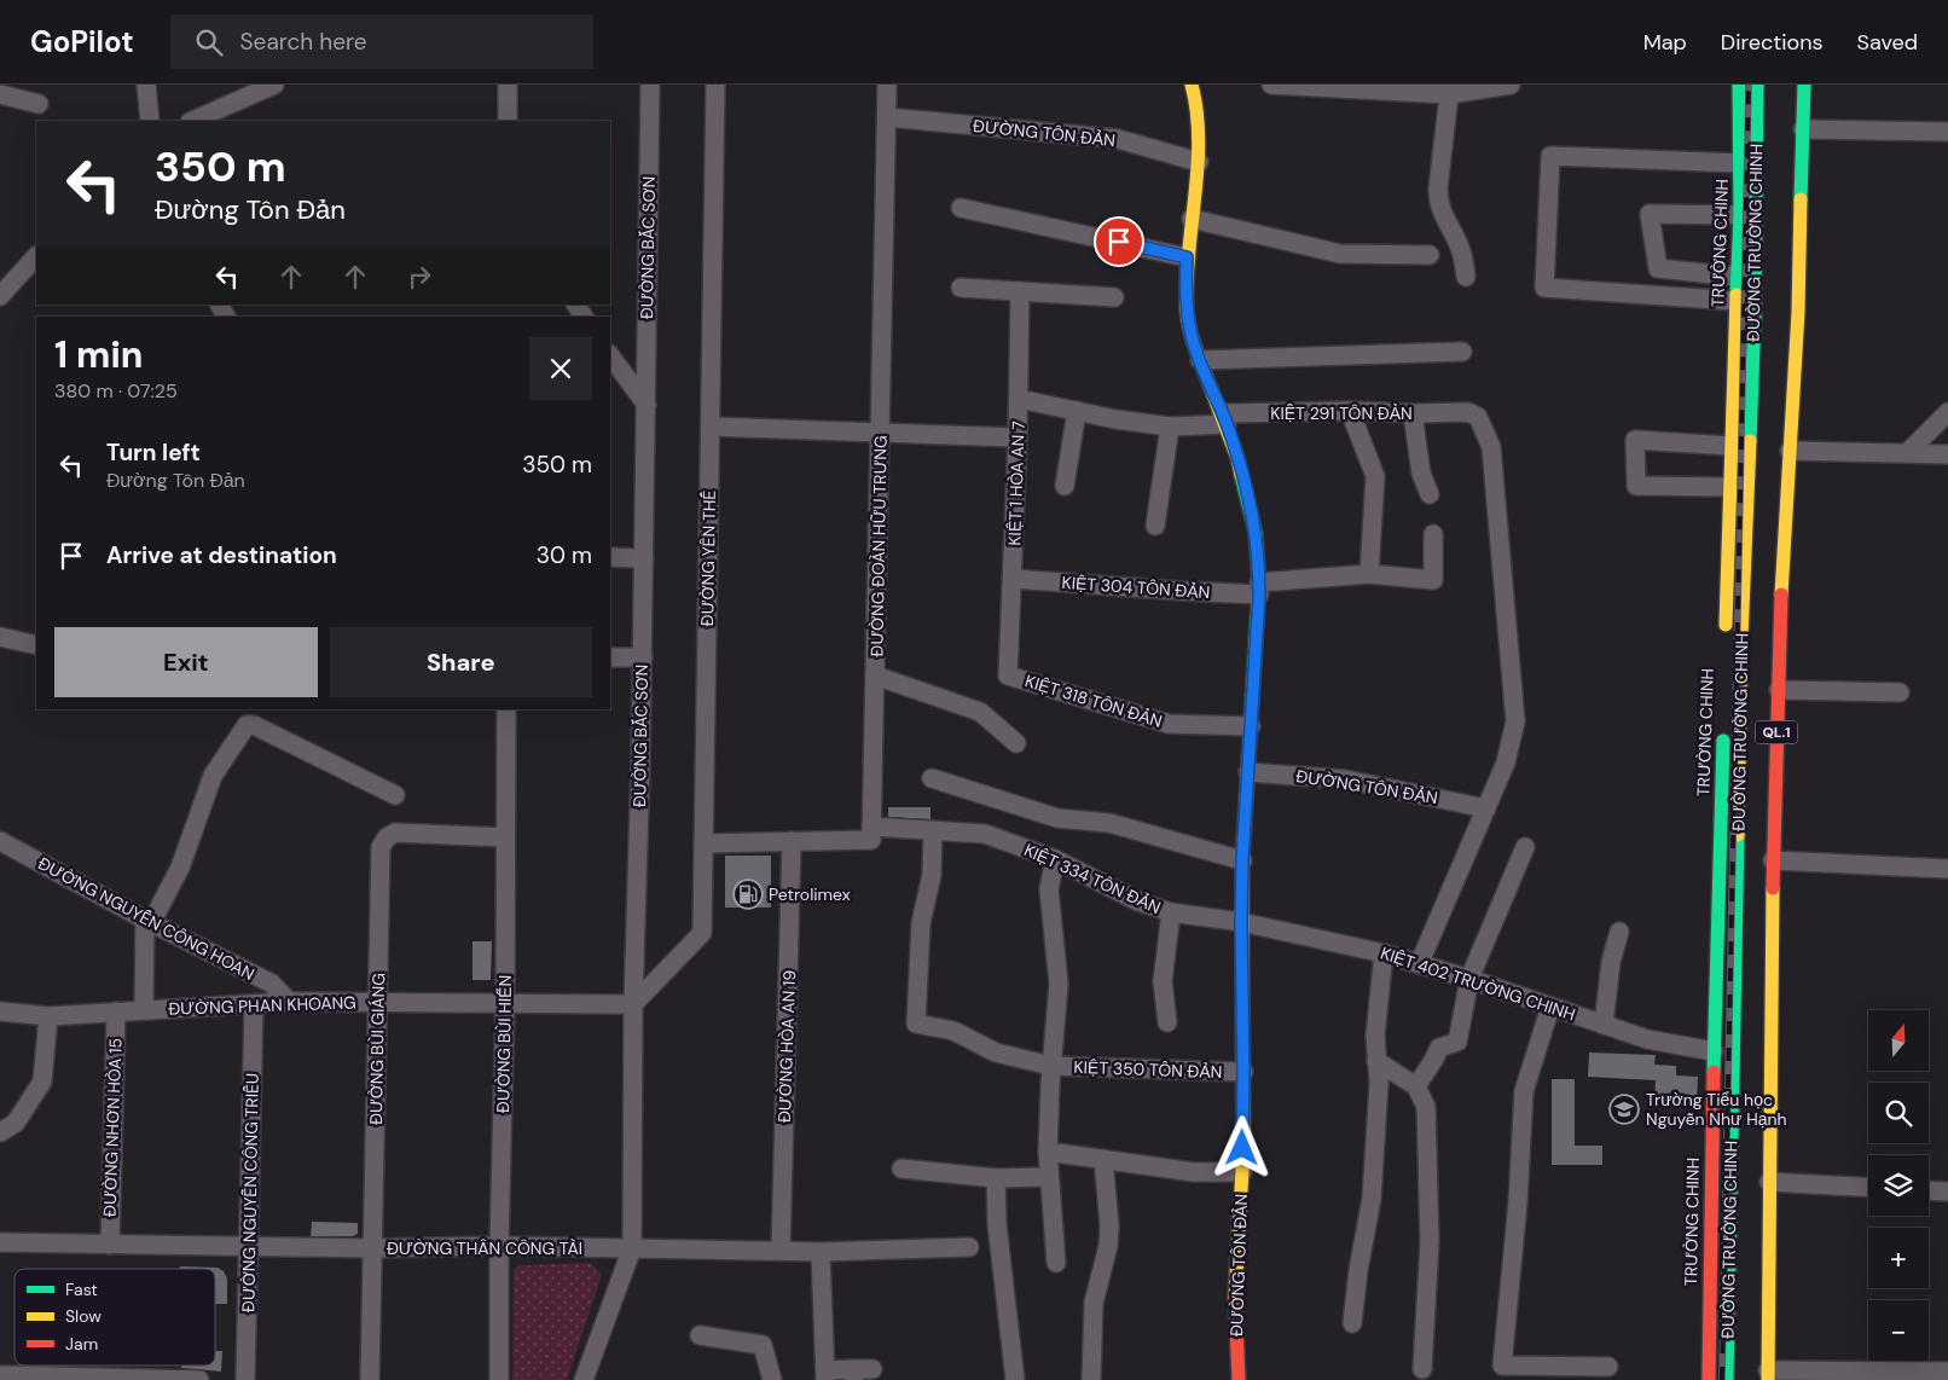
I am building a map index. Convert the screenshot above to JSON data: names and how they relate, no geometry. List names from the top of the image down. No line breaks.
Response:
{"streets":{"main road":["ĐƯỜNG TÔN ĐẢN","TRƯỜNG CHINH","ĐƯỜNG TRƯỜNG CHINH","QL.1"],"street":["ĐƯỜNG BẮC SƠN","KIỆT 291 TÔN ĐẢN","KIỆT 1 HÒA AN 7","ĐƯỜNG ĐOÀN HỮU TRƯNG","ĐƯỜNG YÊN THẾ","KIỆT 304 TÔN ĐẢN","KIỆT 318 TÔN ĐẢN","KIỆT 334 TÔN ĐẢN","ĐƯỜNG NGUYỄN CÔNG HOAN","KIỆT 402 TRƯỜNG CHINH","ĐƯỜNG PHAN KHOANG","ĐƯỜNG BÙI HIỂN","ĐƯỜNG HÒA AN 19","ĐƯỜNG BÙI GIÁNG","KIỆT 350 TÔN ĐẢN","ĐƯỜNG NHƠN HÒA 15","ĐƯỜNG NGUYỄN CÔNG TRIỀU","ĐƯỜNG THÂN CÔNG TÀI"]},"crossings":[["ĐƯỜNG TÔN ĐẢN","KIỆT 291 TÔN ĐẢN"],["ĐƯỜNG TÔN ĐẢN","ĐƯỜNG ĐOÀN HỮU TRƯNG"],["ĐƯỜNG TÔN ĐẢN","KIỆT 304 TÔN ĐẢN"],["ĐƯỜNG TÔN ĐẢN","KIỆT 318 TÔN ĐẢN"],["ĐƯỜNG TÔN ĐẢN","KIỆT 334 TÔN ĐẢN"],["ĐƯỜNG TÔN ĐẢN","KIỆT 402 TRƯỜNG CHINH"],["ĐƯỜNG TÔN ĐẢN","KIỆT 350 TÔN ĐẢN"],["TRƯỜNG CHINH","ĐƯỜNG TRƯỜNG CHINH"],["TRƯỜNG CHINH","KIỆT 402 TRƯỜNG CHINH"],["ĐƯỜNG BẮC SƠN","ĐƯỜNG YÊN THẾ"],["ĐƯỜNG BẮC SƠN","ĐƯỜNG PHAN KHOANG"],["ĐƯỜNG BẮC SƠN","ĐƯỜNG THÂN CÔNG TÀI"],["KIỆT 291 TÔN ĐẢN","KIỆT 1 HÒA AN 7"],["KIỆT 1 HÒA AN 7","KIỆT 304 TÔN ĐẢN"],["KIỆT 1 HÒA AN 7","KIỆT 318 TÔN ĐẢN"],["ĐƯỜNG ĐOÀN HỮU TRƯNG","KIỆT 334 TÔN ĐẢN"],["ĐƯỜNG YÊN THẾ","ĐƯỜNG PHAN KHOANG"],["KIỆT 334 TÔN ĐẢN","KIỆT 402 TRƯỜNG CHINH"],["ĐƯỜNG NGUYỄN CÔNG HOAN","ĐƯỜNG PHAN KHOANG"],["ĐƯỜNG PHAN KHOANG","ĐƯỜNG BÙI HIỂN"],["ĐƯỜNG PHAN KHOANG","ĐƯỜNG BÙI GIÁNG"],["ĐƯỜNG PHAN KHOANG","ĐƯỜNG NHƠN HÒA 15"],["ĐƯỜNG PHAN KHOANG","ĐƯỜNG NGUYỄN CÔNG TRIỀU"],["ĐƯỜNG BÙI HIỂN","ĐƯỜNG BÙI GIÁNG"],["ĐƯỜNG BÙI HIỂN","ĐƯỜNG THÂN CÔNG TÀI"],["ĐƯỜNG HÒA AN 19","ĐƯỜNG THÂN CÔNG TÀI"],["ĐƯỜNG BÙI GIÁNG","ĐƯỜNG THÂN CÔNG TÀI"],["ĐƯỜNG NHƠN HÒA 15","ĐƯỜNG THÂN CÔNG TÀI"],["ĐƯỜNG NGUYỄN CÔNG TRIỀU","ĐƯỜNG THÂN CÔNG TÀI"]],"places":{"fuel station":["Petrolimex"],"school or university":["Trường Tiểu học Nguyễn Như Hạnh"]},"legend":["Fast","Slow","Jam"],"north":"top","page":{"header":"GoPilot","search":"Search here","nav":["Map","Directions","Saved"],"turn":["350 m","Đường Tôn Đản"],"heading":["1 min","380 m · 07:25"],"list":[{"name":"Turn left","note":"Đường Tôn Đản","value":"350 m"},{"name":"Arrive at destination","value":"30 m"}],"buttons":["Exit","Share"],"map_buttons":["+","−"]}}
